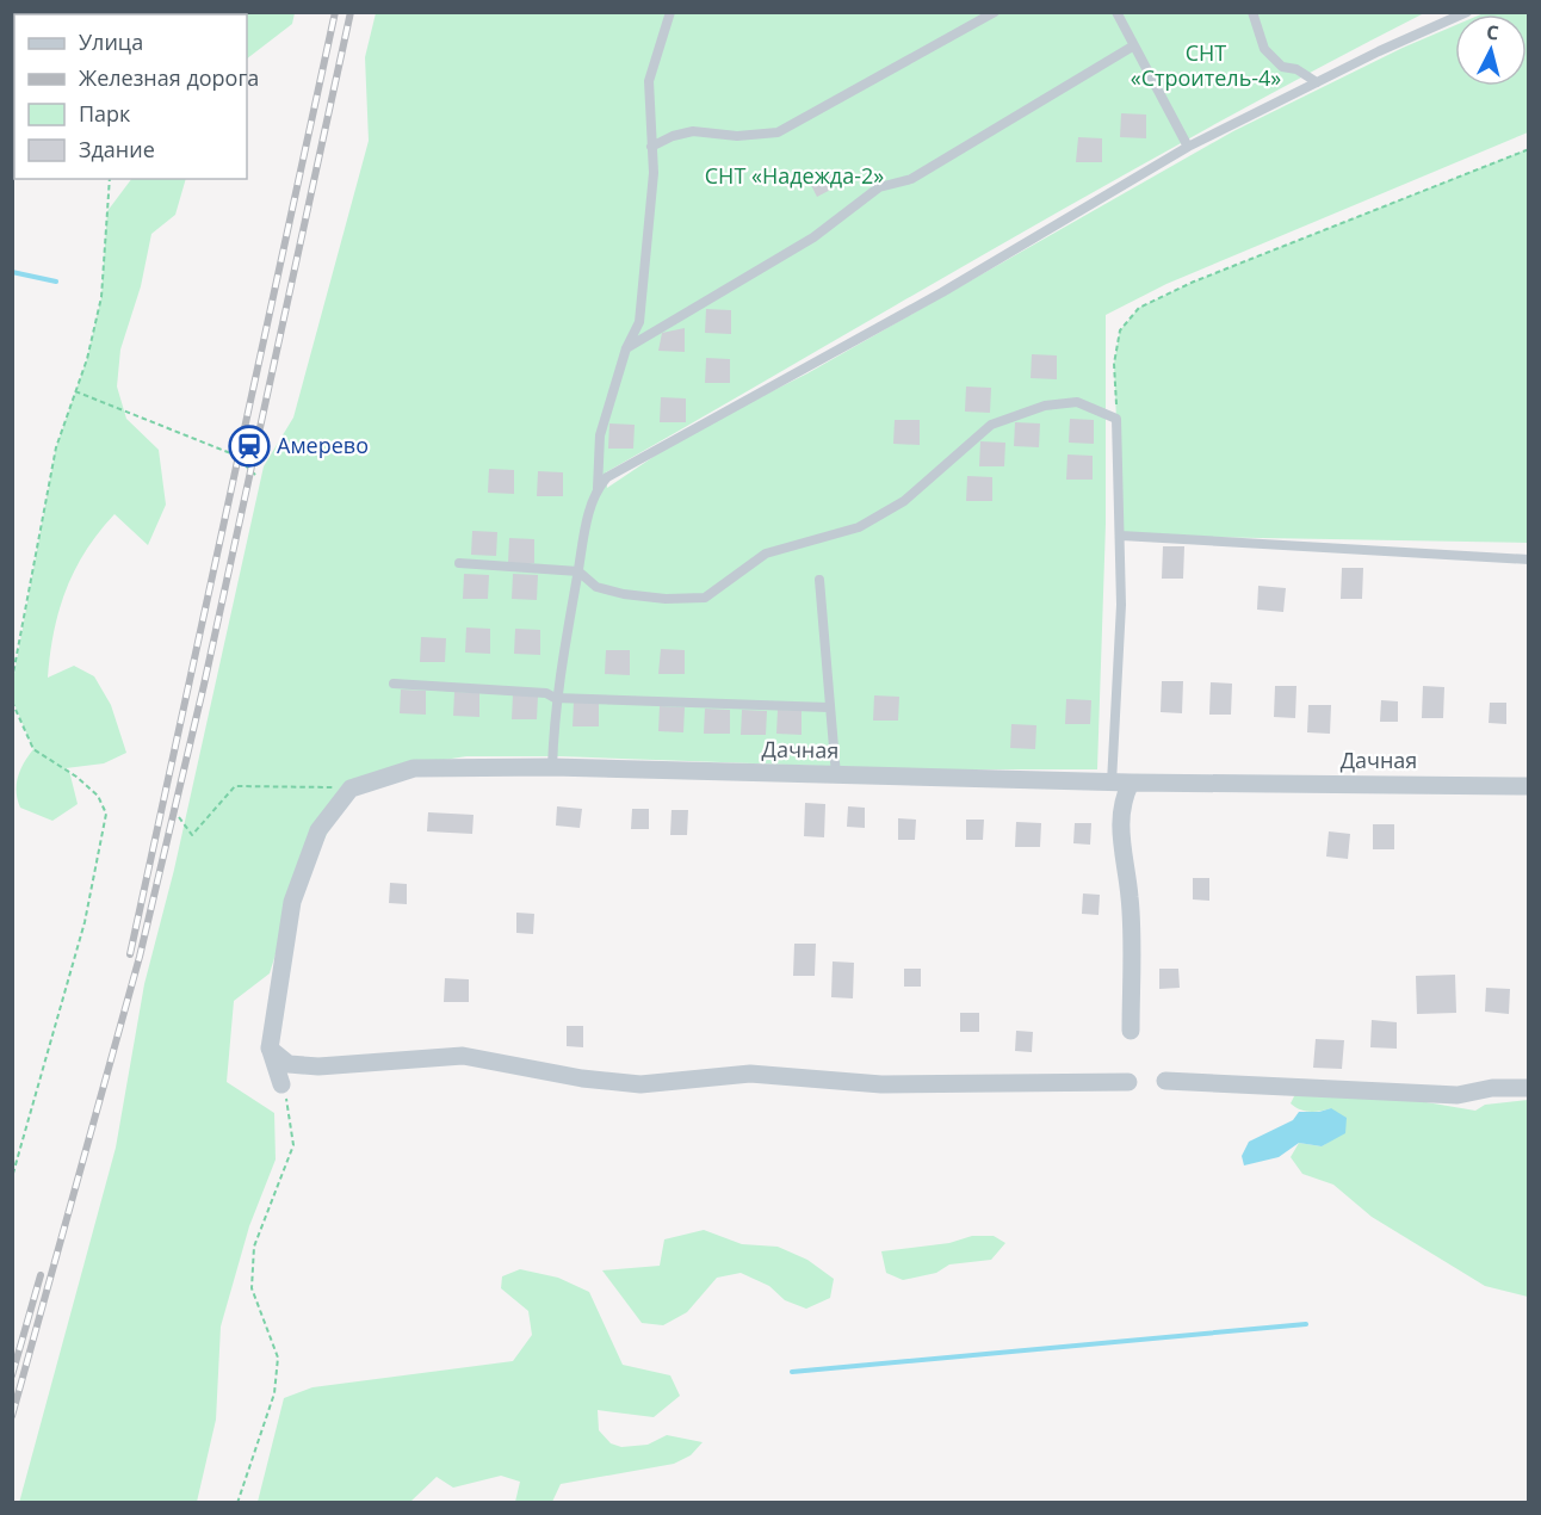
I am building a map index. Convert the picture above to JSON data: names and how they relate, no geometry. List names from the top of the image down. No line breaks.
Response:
{"streets":{"street":["Дачная"]},"parks":["СНТ «Строитель-4»","СНТ «Надежда-2»"],"places":{"station":["Амерево"]},"legend":["Улица","Железная дорога","Парк","Здание"],"north":"top"}
